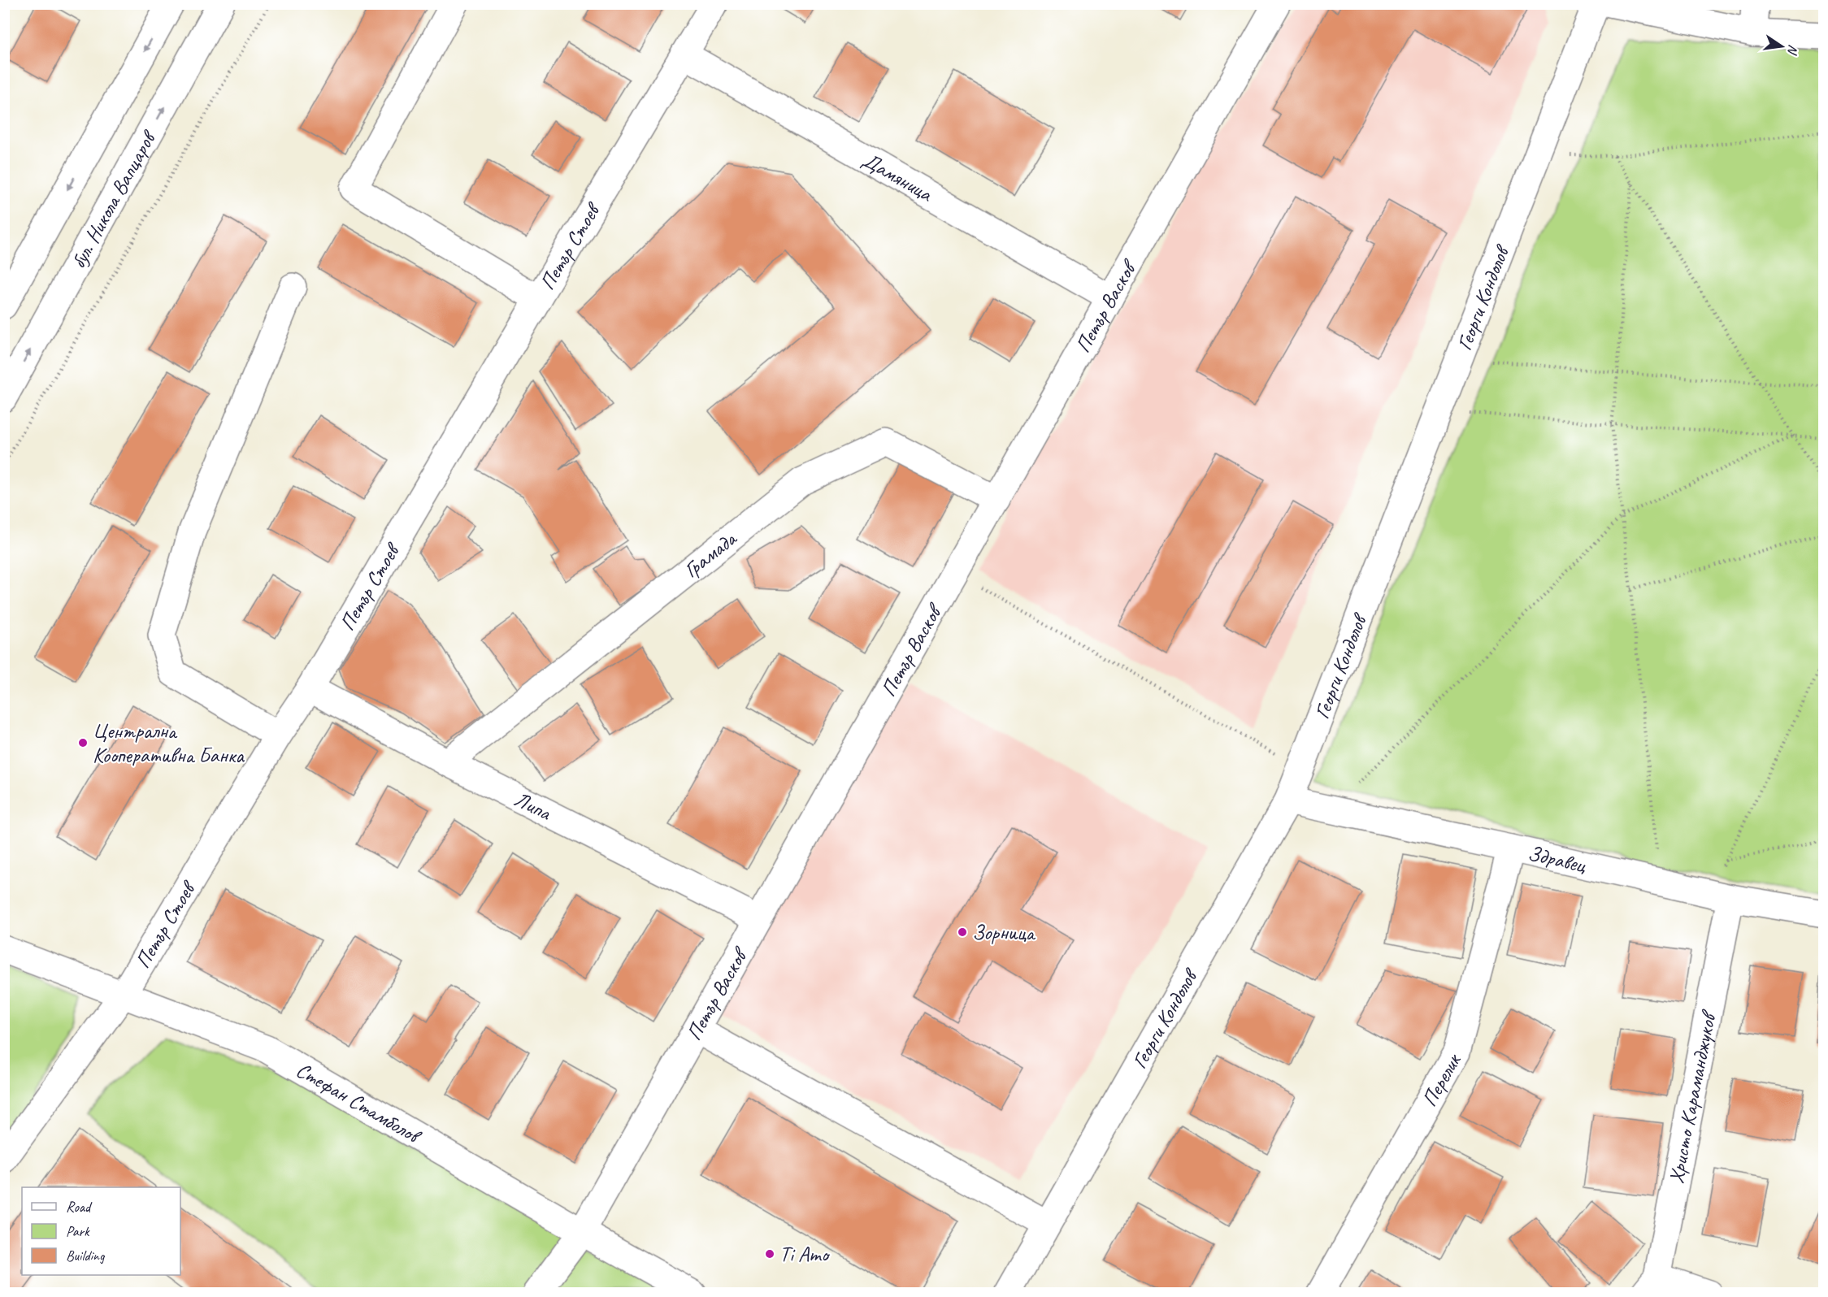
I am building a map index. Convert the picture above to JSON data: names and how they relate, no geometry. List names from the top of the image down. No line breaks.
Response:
{"streets":{"street":["Дамяница","бул. Никола Вапцаров","Петър Стоев","Георги Кондолов","Петър Васков","Грамада","Липа","Здравец","Перелик","Христо Караманджуков","Стефан Стамболов"]},"crossings":[["Дамяница","Петър Стоев"],["Дамяница","Петър Васков"],["Петър Стоев","Липа"],["Петър Стоев","Стефан Стамболов"],["Георги Кондолов","Здравец"],["Петър Васков","Грамада"],["Петър Васков","Липа"],["Петър Васков","Стефан Стамболов"],["Грамада","Липа"],["Здравец","Перелик"],["Здравец","Христо Караманджуков"]],"places":["Централна Кооперативна Банка","Зорница","Ti Amo"],"legend":["Road","Park","Building"],"north":"right"}
